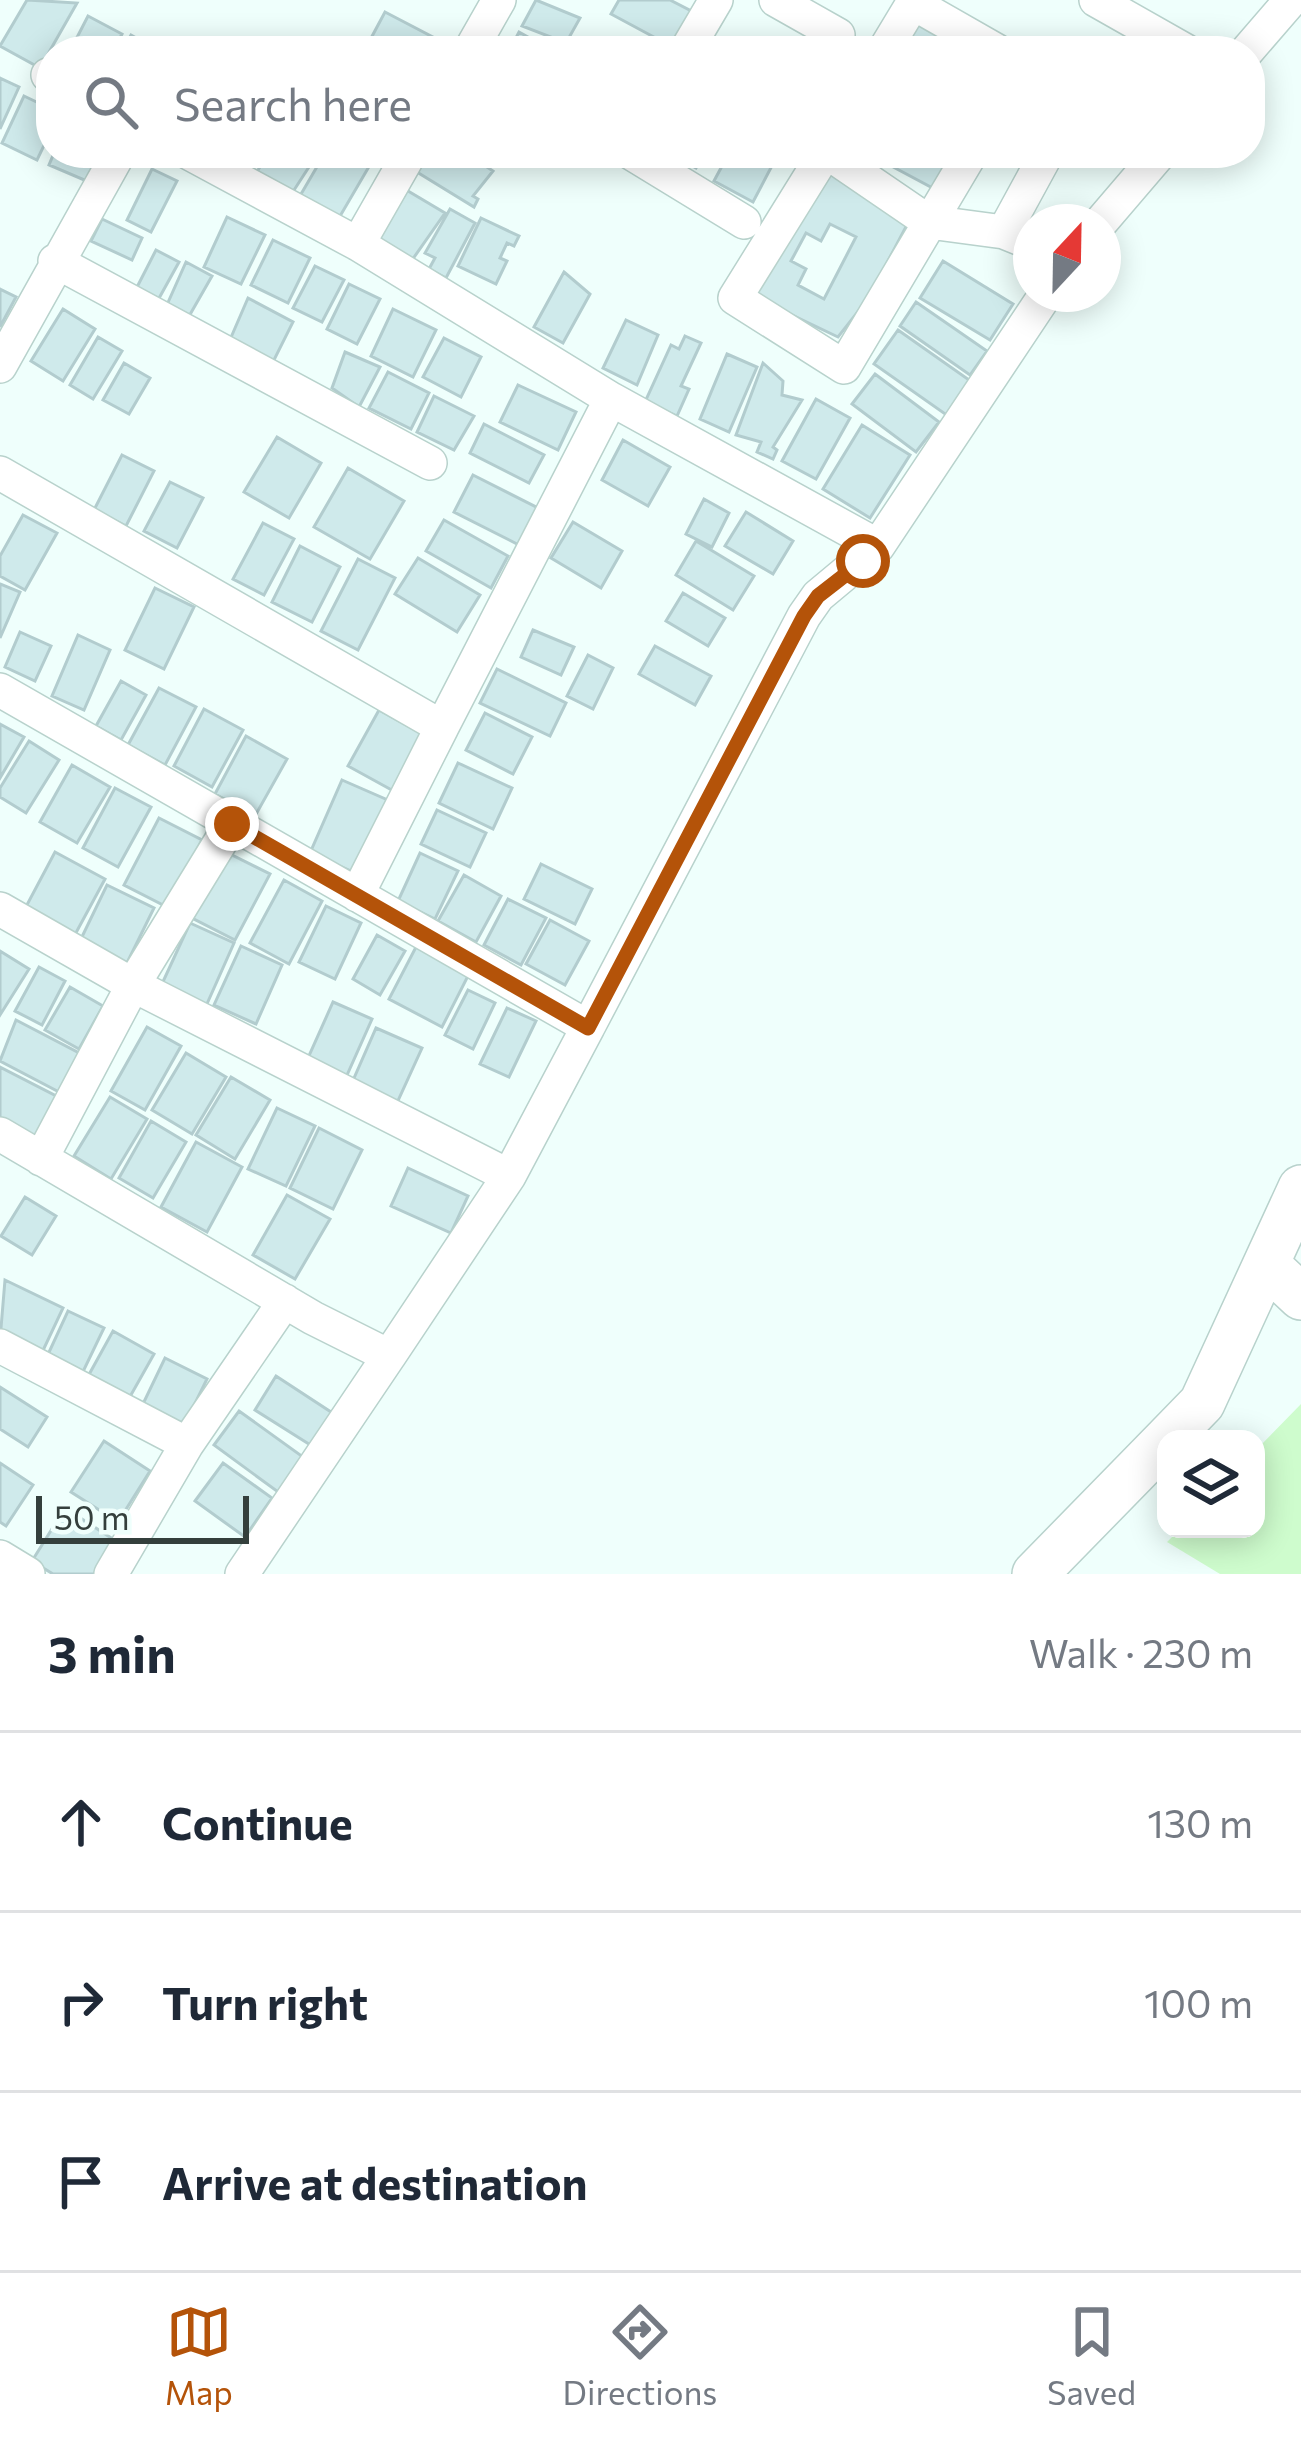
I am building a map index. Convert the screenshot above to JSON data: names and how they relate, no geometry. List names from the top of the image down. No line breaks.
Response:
{"scale_bar":"50 m","north":"top","page":{"search":"Search here","scale":"50 m","heading":["3 min","Walk · 230 m"],"list":[["Continue","130 m"],["Turn right","100 m"],"Arrive at destination"],"nav":["Map","Directions","Saved"]}}
